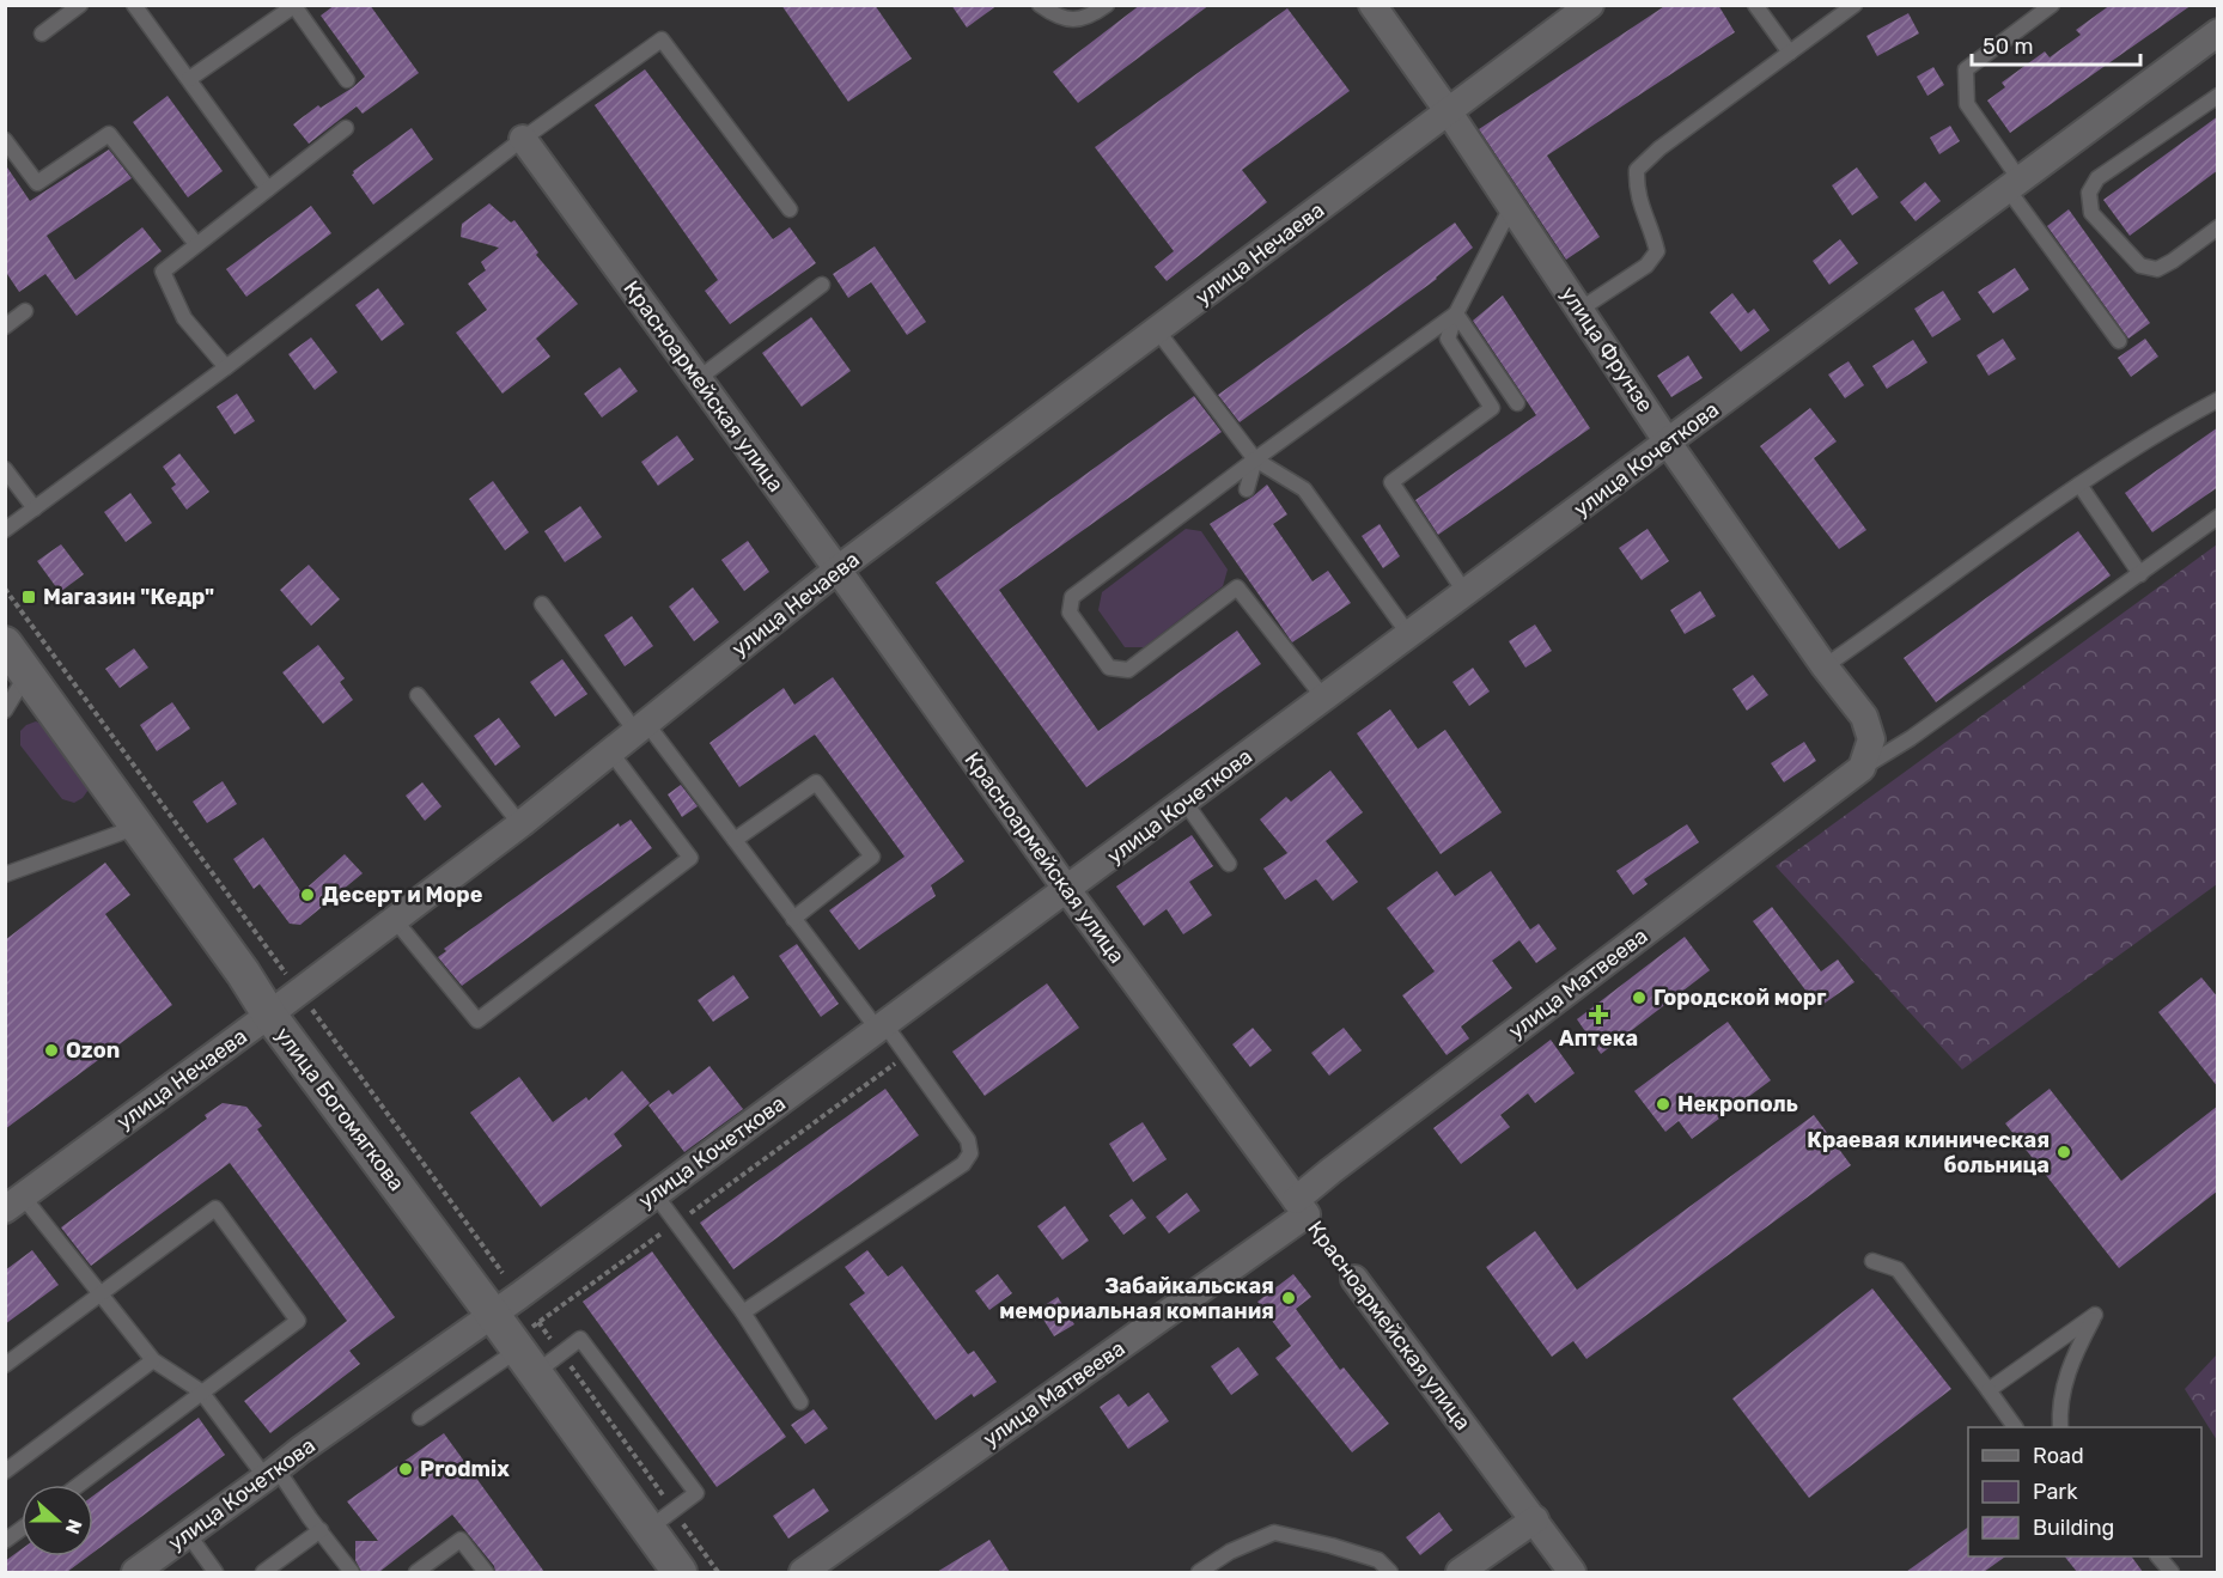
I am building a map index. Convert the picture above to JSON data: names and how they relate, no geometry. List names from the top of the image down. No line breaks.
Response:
{"streets":{"street":["улица Нечаева","улица Фрунзе","Красноармейская улица","улица Кочеткова","улица Матвеева","улица Богомягкова"]},"crossings":[["улица Нечаева","улица Фрунзе"],["улица Нечаева","Красноармейская улица"],["улица Нечаева","улица Богомягкова"],["улица Фрунзе","улица Кочеткова"],["улица Фрунзе","улица Матвеева"],["Красноармейская улица","улица Кочеткова"],["Красноармейская улица","улица Матвеева"],["улица Кочеткова","улица Богомягкова"]],"places":{"transit":["Магазин \"Кедр\""],"other":["Десерт и Море","Городской морг","Ozon","Некрополь","Краевая клиническая больница","Забайкальская мемориальная компания","Prodmix"],"health":["Аптека"]},"legend":["Road","Park","Building"],"scale_bar":"50 m","north":"right"}
